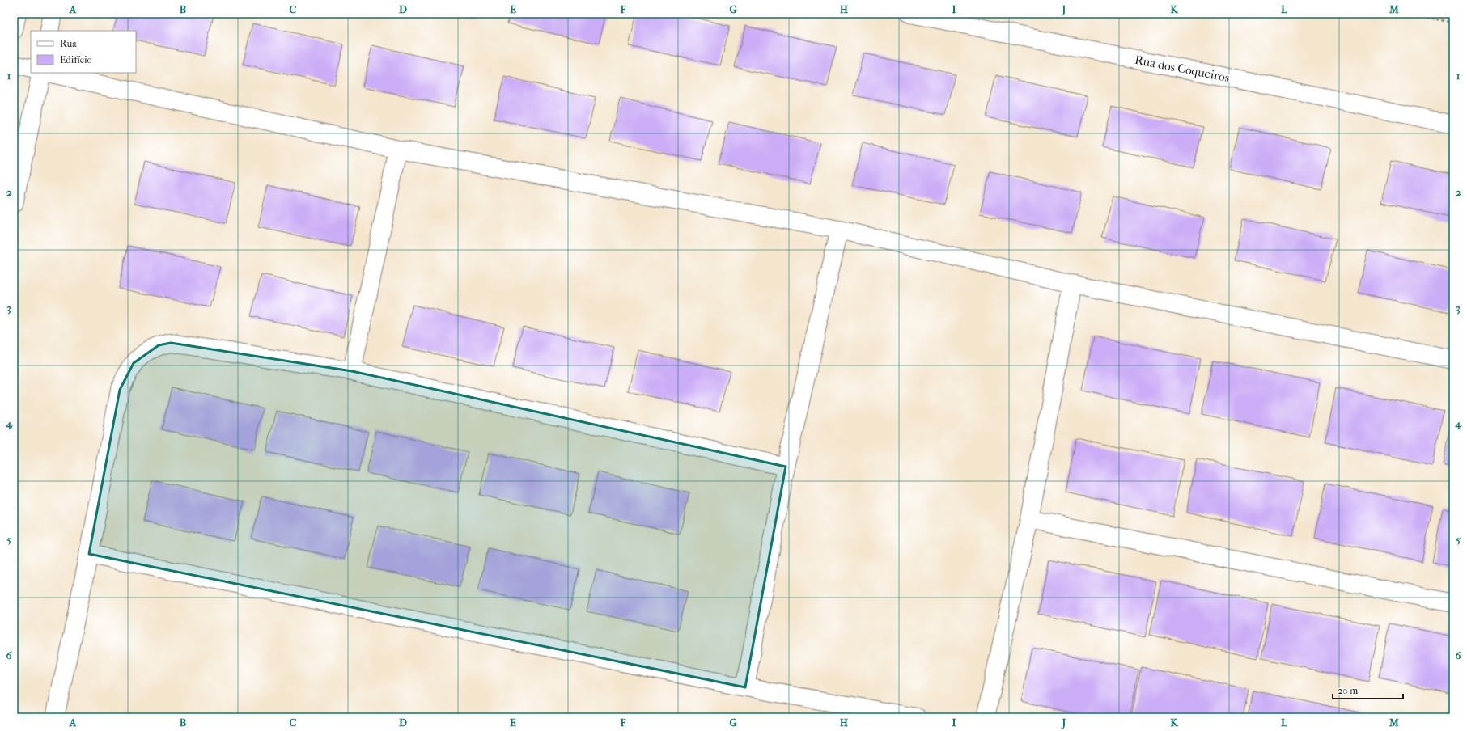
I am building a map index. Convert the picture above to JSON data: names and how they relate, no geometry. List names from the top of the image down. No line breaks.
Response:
{"streets":{"street":["Rua dos Coqueiros"]},"legend":["Rua","Edifício"],"scale_bar":"20 m","grid":{"columns":["A","B","C","D","E","F","G","H","I","J","K","L","M"],"rows":["1","2","3","4","5","6"]}}
